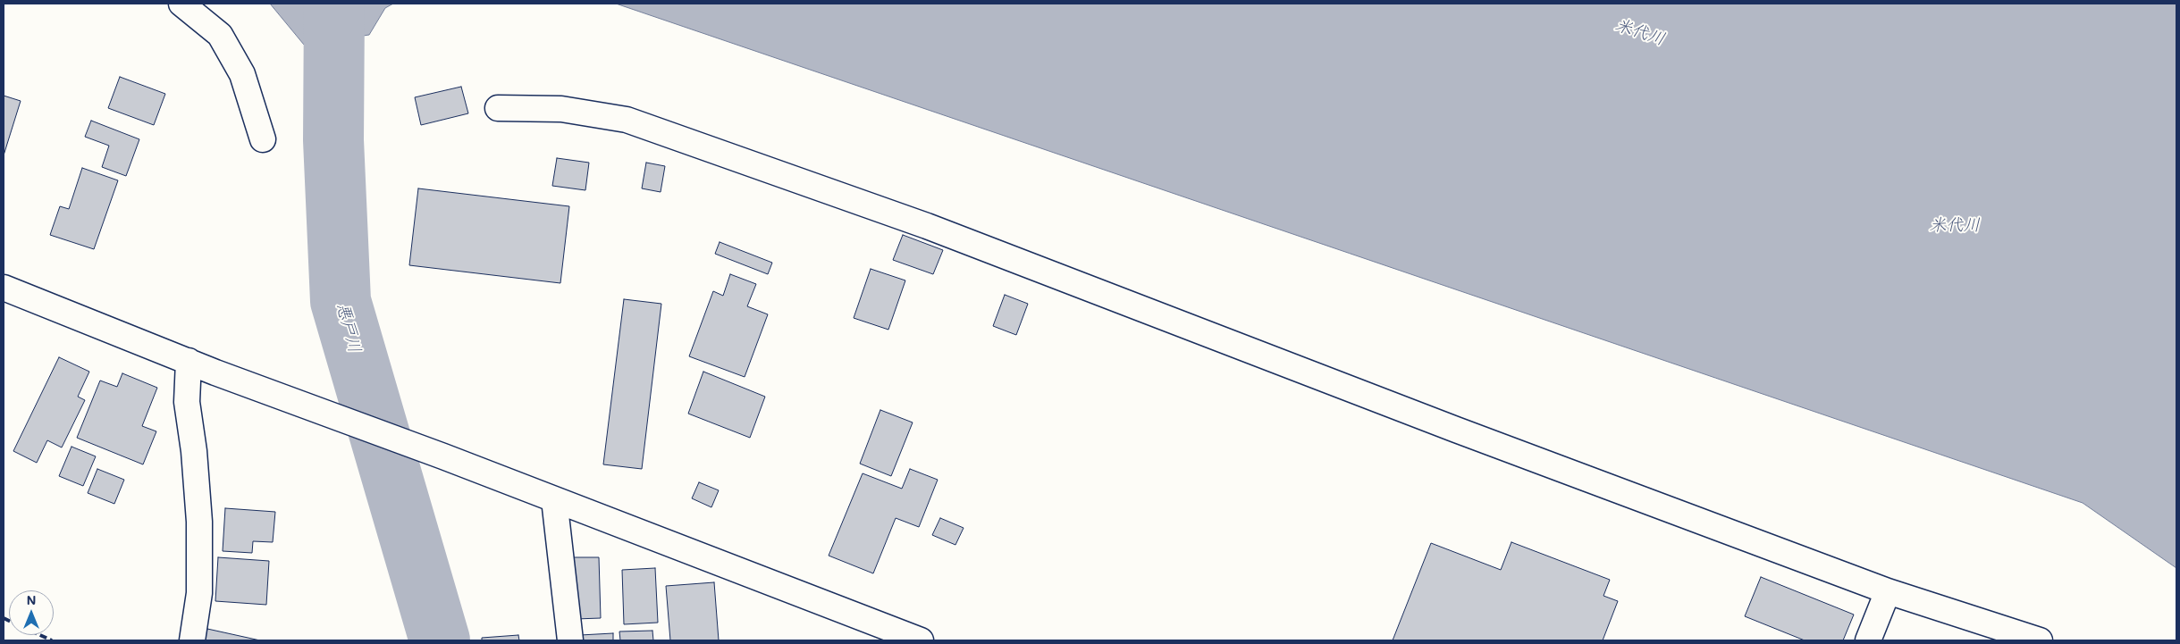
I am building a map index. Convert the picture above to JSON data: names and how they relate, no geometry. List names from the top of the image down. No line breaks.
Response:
{"water":["米代川","悪戸川"],"north":"top"}
